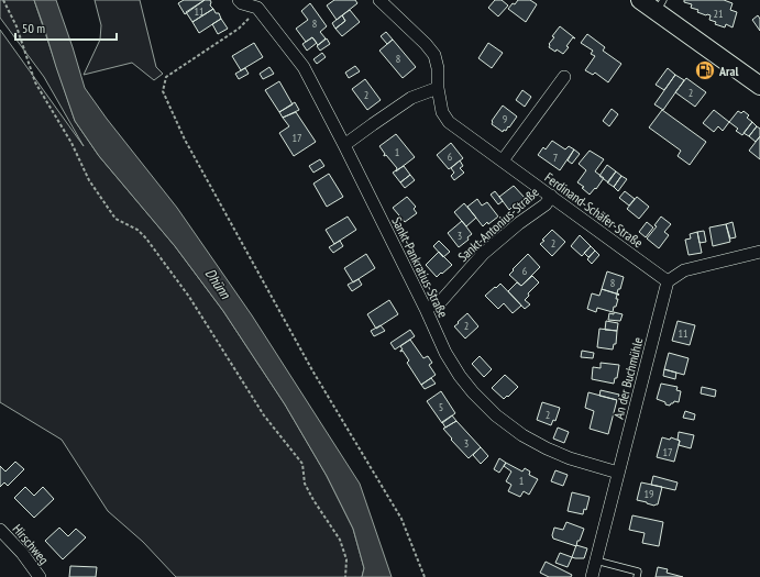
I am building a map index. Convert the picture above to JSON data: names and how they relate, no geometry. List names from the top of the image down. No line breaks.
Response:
{"streets":{"street":["Ferdinand-Schäfer-Straße","Sankt-Antonius-Straße","Sankt-Pankratius-Straße","An der Buchmühle","Hirschweg"]},"crossings":[["Ferdinand-Schäfer-Straße","Sankt-Antonius-Straße"],["Ferdinand-Schäfer-Straße","An der Buchmühle"],["Sankt-Antonius-Straße","Sankt-Pankratius-Straße"],["Sankt-Pankratius-Straße","An der Buchmühle"]],"water":["Dhünn"],"places":{"fuel station":["Aral"]},"house_numbers":["11","21","8","8","2","2","9","17","1","6","7","3","2","6","8","2","11","5","2","3","17","1","19"],"scale_bar":"50 m"}
